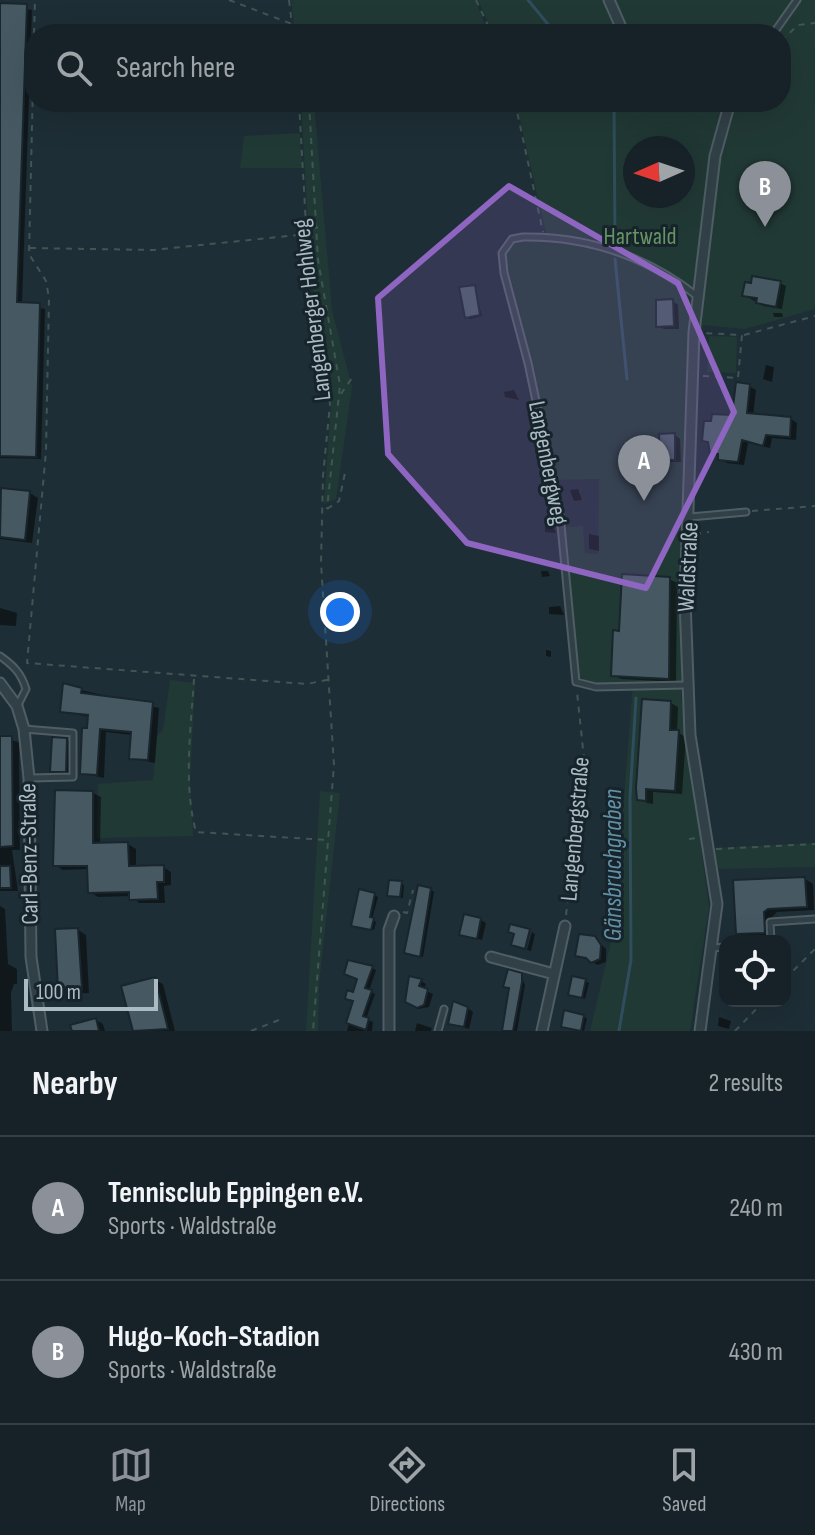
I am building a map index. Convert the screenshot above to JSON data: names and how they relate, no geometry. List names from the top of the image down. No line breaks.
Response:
{"streets":{"street":["Waldstraße","Langenbergstraße","Carl-Benz-Straße"],"lane":["Langenbergweg"],"path":["Langenberger Hohlweg"]},"crossings":[["Langenbergweg","Waldstraße"],["Langenbergweg","Langenbergstraße"]],"water":["Gänsbruchgraben"],"parks":["Hartwald"],"scale_bar":"100 m","north":"left","page":{"search":"Search here","pins":["B","A"],"scale":"100 m","heading":["Nearby","2 results"],"list":[{"mark":"A","name":"Tennisclub Eppingen e.V.","note":"Sports · Waldstraße","value":"240 m"},{"mark":"B","name":"Hugo-Koch-Stadion","note":"Sports · Waldstraße","value":"430 m"}],"nav":["Map","Directions","Saved"]}}
